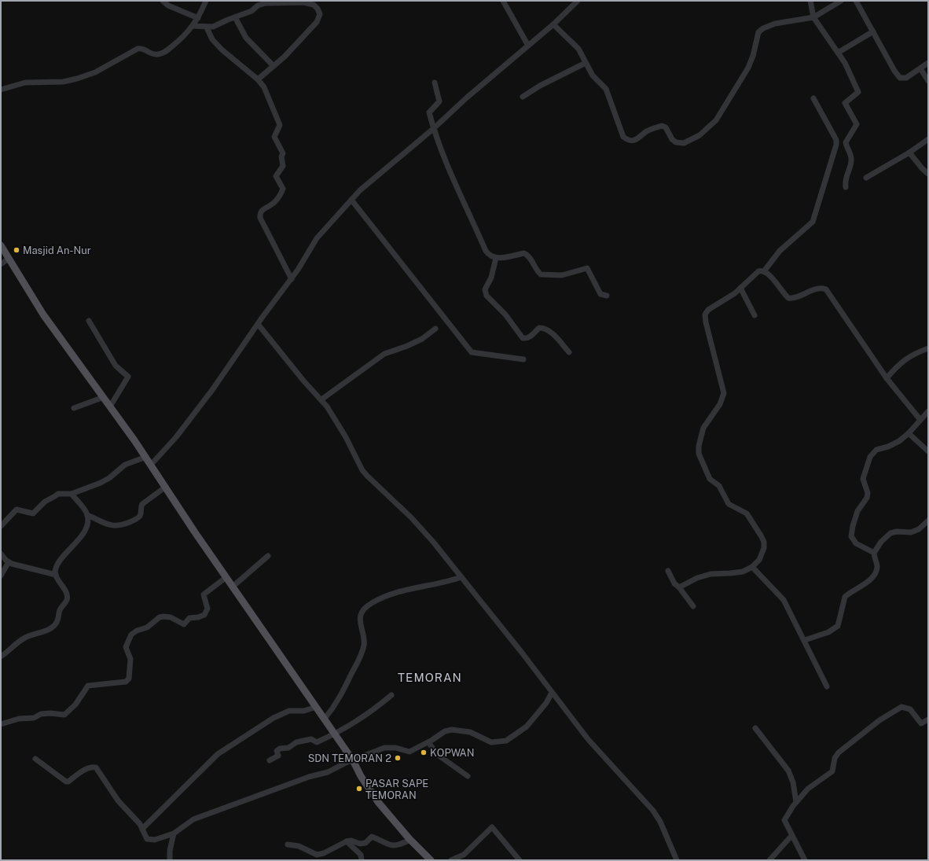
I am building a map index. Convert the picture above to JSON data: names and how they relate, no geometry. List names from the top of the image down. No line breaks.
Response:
{"districts":["TEMORAN"],"places":["Masjid An-Nur","KOPWAN","SDN TEMORAN 2","PASAR SAPE TEMORAN"]}
